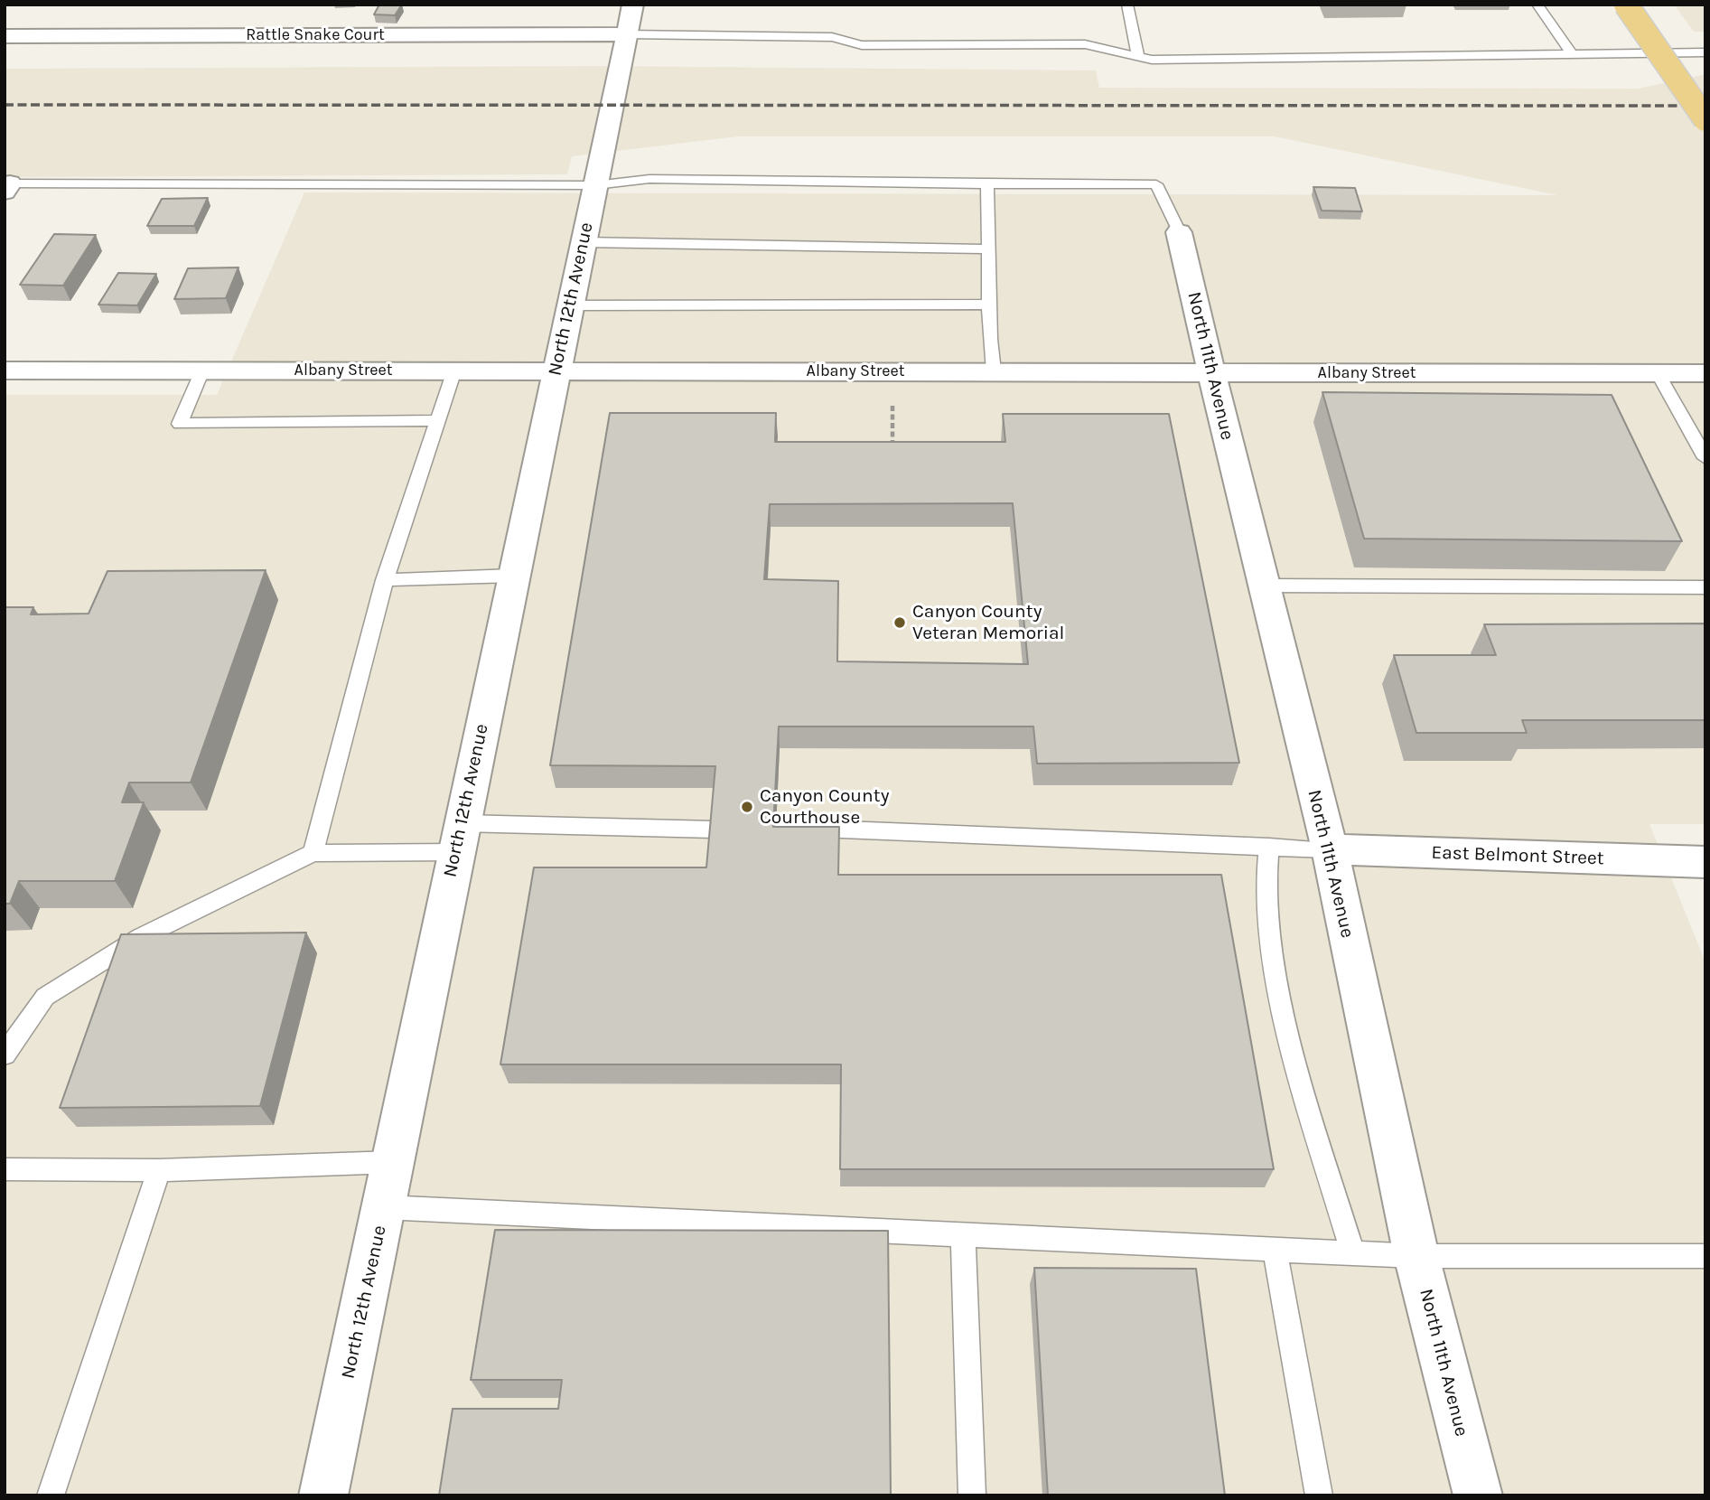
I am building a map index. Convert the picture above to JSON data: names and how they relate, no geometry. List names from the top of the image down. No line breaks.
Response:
{"streets":{"street":["Rattle Snake Court","North 12th Avenue","North 11th Avenue","Albany Street","East Belmont Street"]},"crossings":[["Rattle Snake Court","North 12th Avenue"],["North 12th Avenue","Albany Street"],["North 11th Avenue","Albany Street"],["North 11th Avenue","East Belmont Street"]],"places":["Canyon County Veteran Memorial","Canyon County Courthouse"]}
